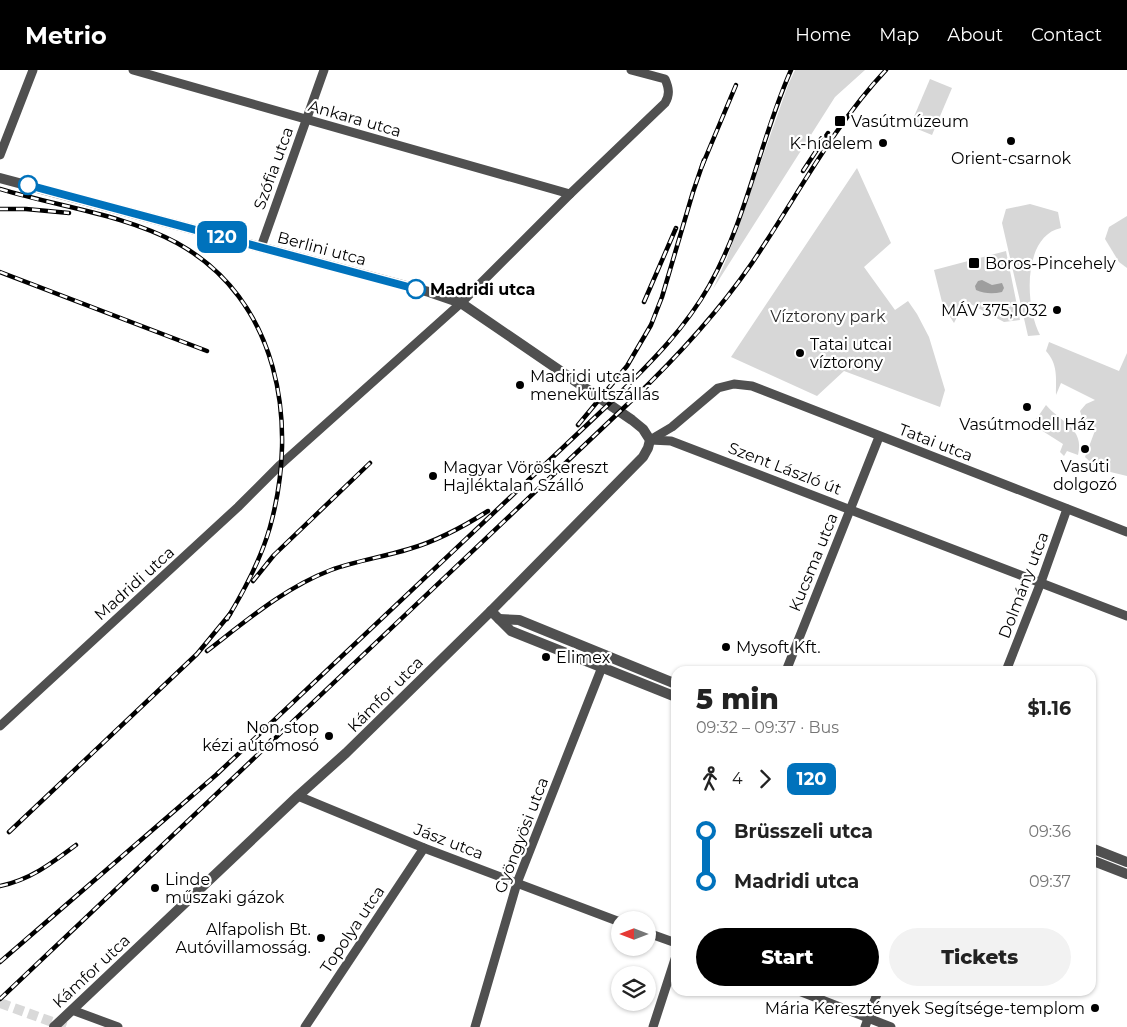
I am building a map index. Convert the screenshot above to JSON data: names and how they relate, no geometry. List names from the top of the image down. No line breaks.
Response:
{"streets":{"street":["Ankara utca","Szófia utca","Berlini utca","Tatai utca","Szent László út","Kucsma utca","Madridi utca","Dolmány utca","Kámfor utca","Gyöngyösi utca","Jász utca","Topolya utca"]},"crossings":[["Ankara utca","Szófia utca"],["Ankara utca","Madridi utca"],["Szófia utca","Berlini utca"],["Berlini utca","Madridi utca"],["Tatai utca","Szent László út"],["Tatai utca","Kucsma utca"],["Tatai utca","Dolmány utca"],["Tatai utca","Kámfor utca"],["Szent László út","Kucsma utca"],["Szent László út","Dolmány utca"],["Szent László út","Kámfor utca"],["Kámfor utca","Jász utca"],["Gyöngyösi utca","Jász utca"],["Jász utca","Topolya utca"]],"parks":["Víztorony park"],"places":{"transit":["Vasútmúzeum","Boros-Pincehely"],"other":["Orient-csarnok","K-hídelem","Madridi utca","MÁV 375,1032","Tatai utcai víztorony","Madridi utcai menekültszállás","Vasútmodell Ház","Vasúti dolgozó","Magyar Vöröskereszt Hajléktalan Szálló","Mysoft Kft.","Elimex","Non stop kézi autómosó","Linde műszaki gázok","Alfapolish Bt. Autóvillamosság.","Mária Keresztények Segítsége-templom"]},"lines":["bus line 120"],"north":"left","page":{"header":"Metrio","nav":["Home","Map","About","Contact"],"on_map":"120","heading":["5 min","09:32 – 09:37 · Bus","$1.16"],"legs":["4","120"],"list":[{"name":"Brüsszeli utca","value":"09:36"},{"name":"Madridi utca","value":"09:37"}],"buttons":["Start","Tickets"]}}
